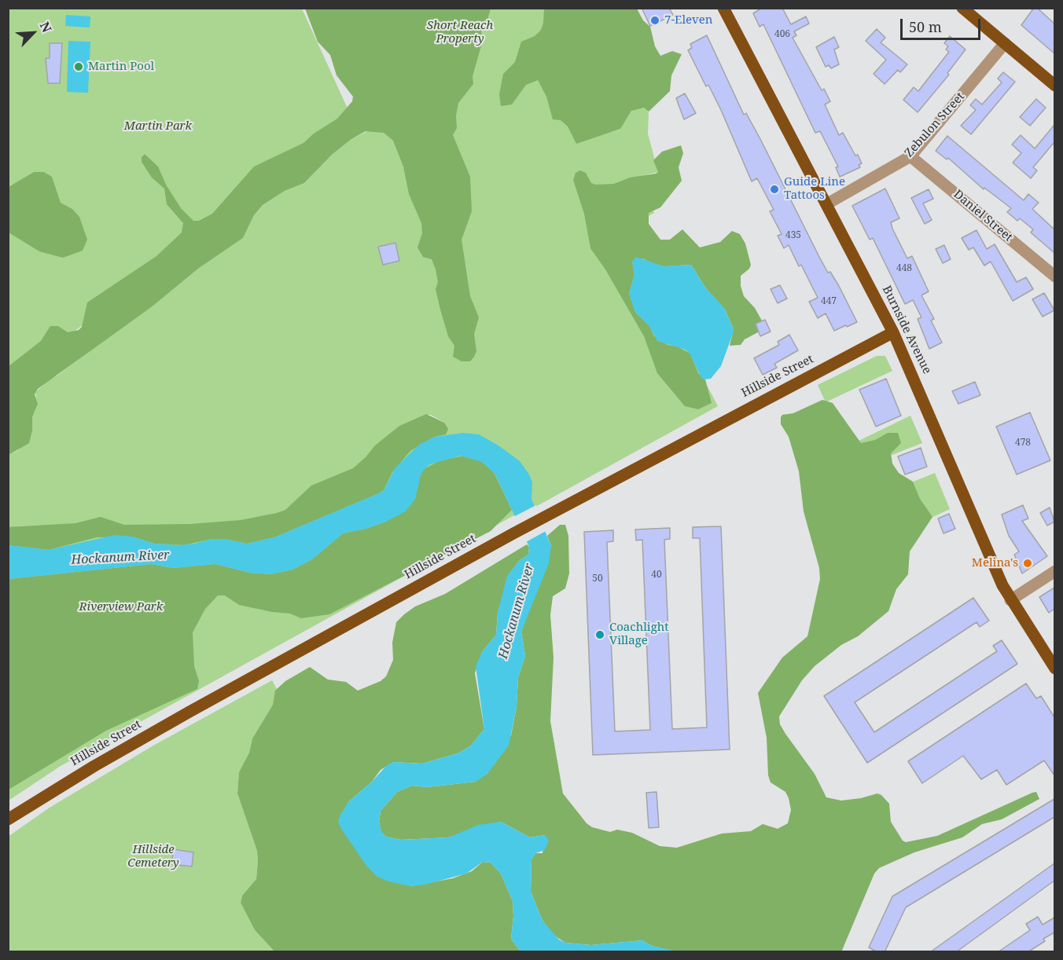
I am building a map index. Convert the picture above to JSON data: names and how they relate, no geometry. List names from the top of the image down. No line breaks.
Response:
{"streets":{"main road":["Burnside Avenue","Hillside Street"],"street":["Zebulon Street","Daniel Street"]},"crossings":[["Zebulon Street","Daniel Street"],["Zebulon Street","Burnside Avenue"],["Burnside Avenue","Hillside Street"]],"water":["Hockanum River"],"parks":["Short Reach Property","Martin Park","Riverview Park","Hillside Cemetery"],"places":["7-Eleven","Martin Pool","Guide Line Tattoos","Melina's","Coachlight Village"],"house_numbers":["406","435","448","447","478","40","50"],"scale_bar":"50 m","north":"top right"}
